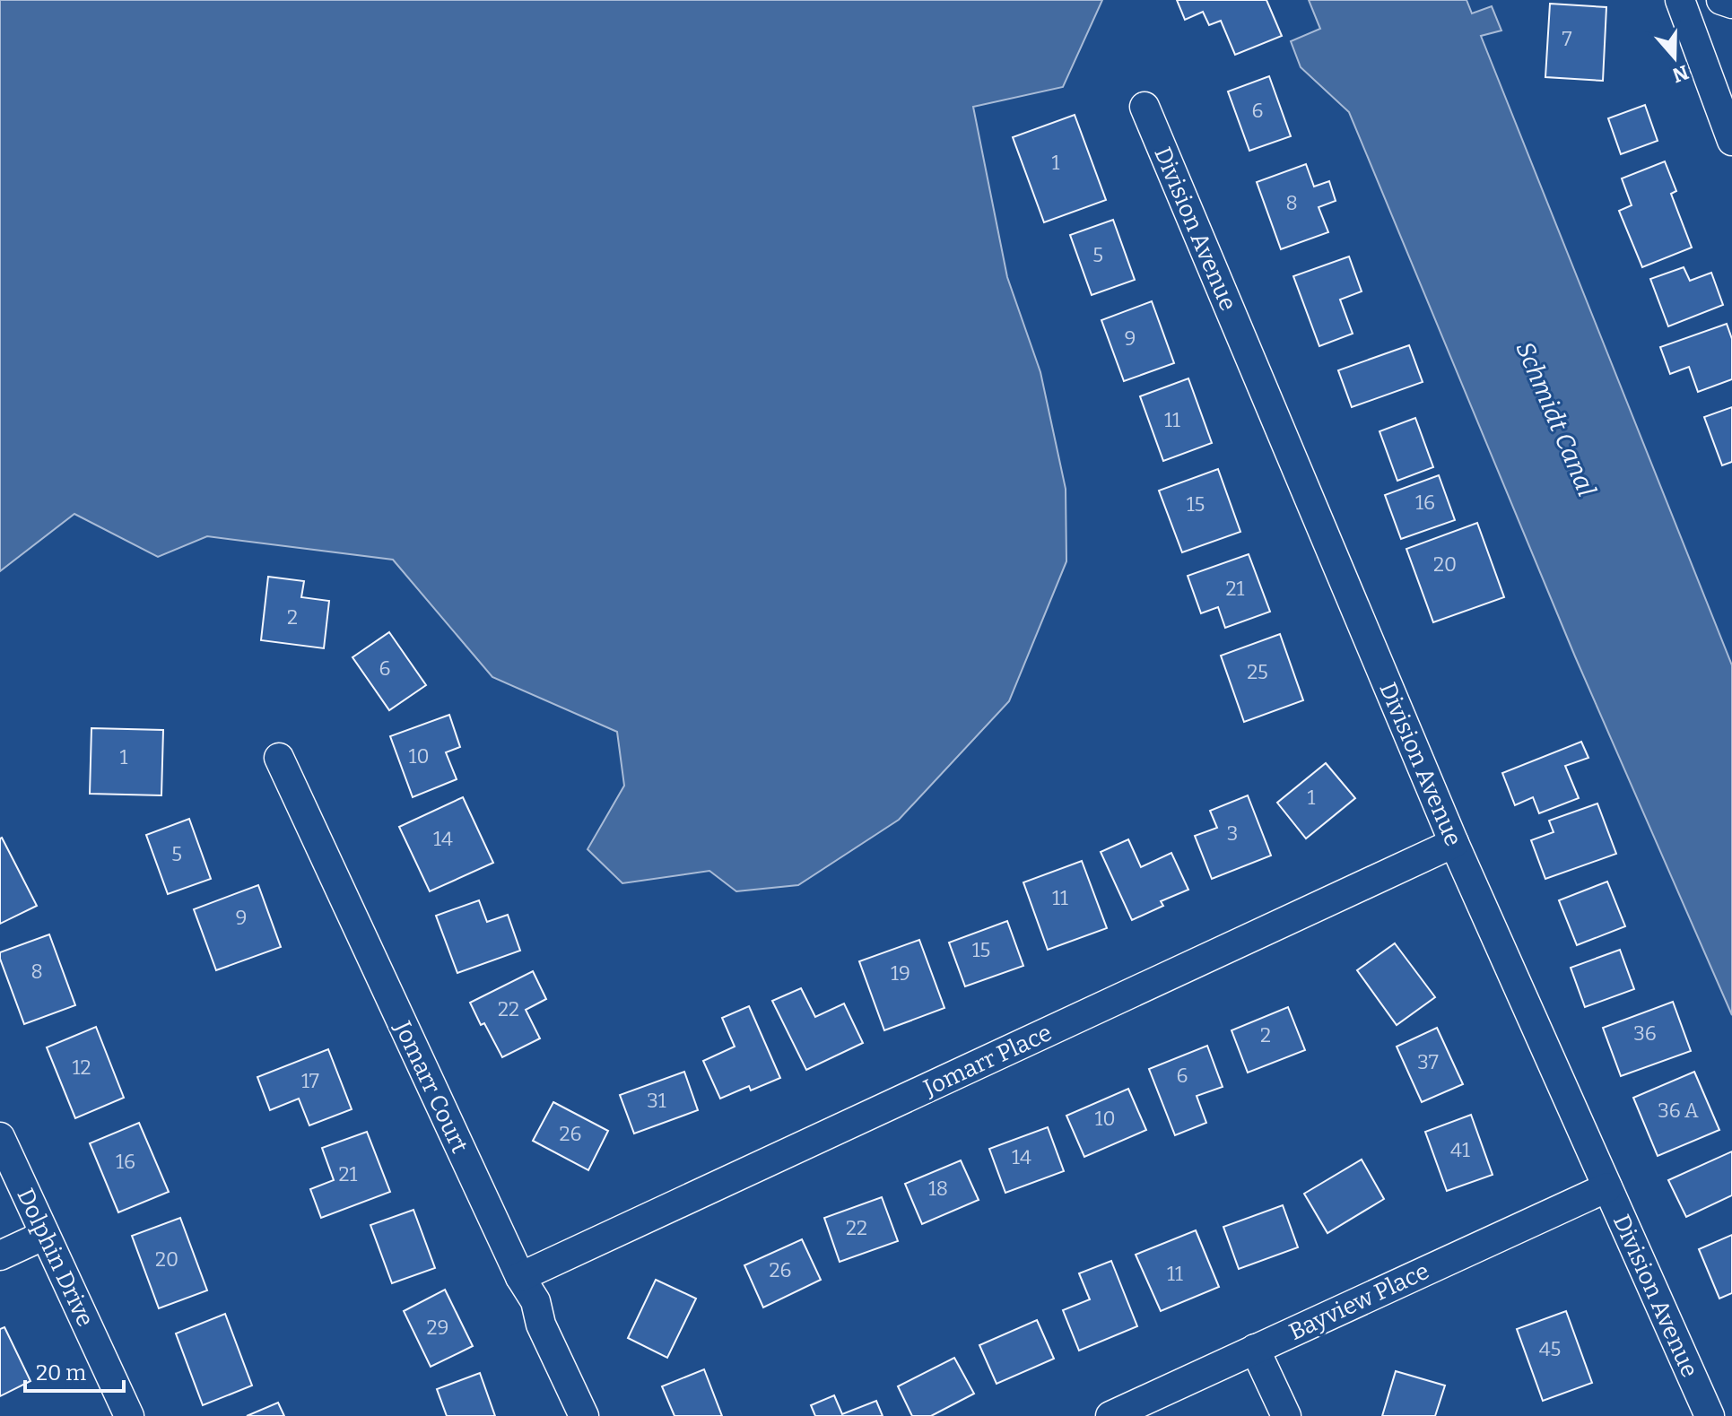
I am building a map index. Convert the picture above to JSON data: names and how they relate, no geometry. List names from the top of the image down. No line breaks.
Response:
{"streets":{"street":["Division Avenue","Jomarr Place","Jomarr Court","Dolphin Drive","Bayview Place"]},"crossings":[["Division Avenue","Jomarr Place"],["Division Avenue","Bayview Place"],["Jomarr Place","Jomarr Court"]],"water":["Schmidt Canal"],"house_numbers":["7","6","1","8","5","9","11","16","15","20","21","2","6","25","10","1","1","3","14","5","11","9","15","8","19","22","36","2","37","12","6","17","31","36 A","10","26","41","14","16","21","18","22","20","26","11","29","45"],"scale_bar":"20 m","north":"bottom"}
